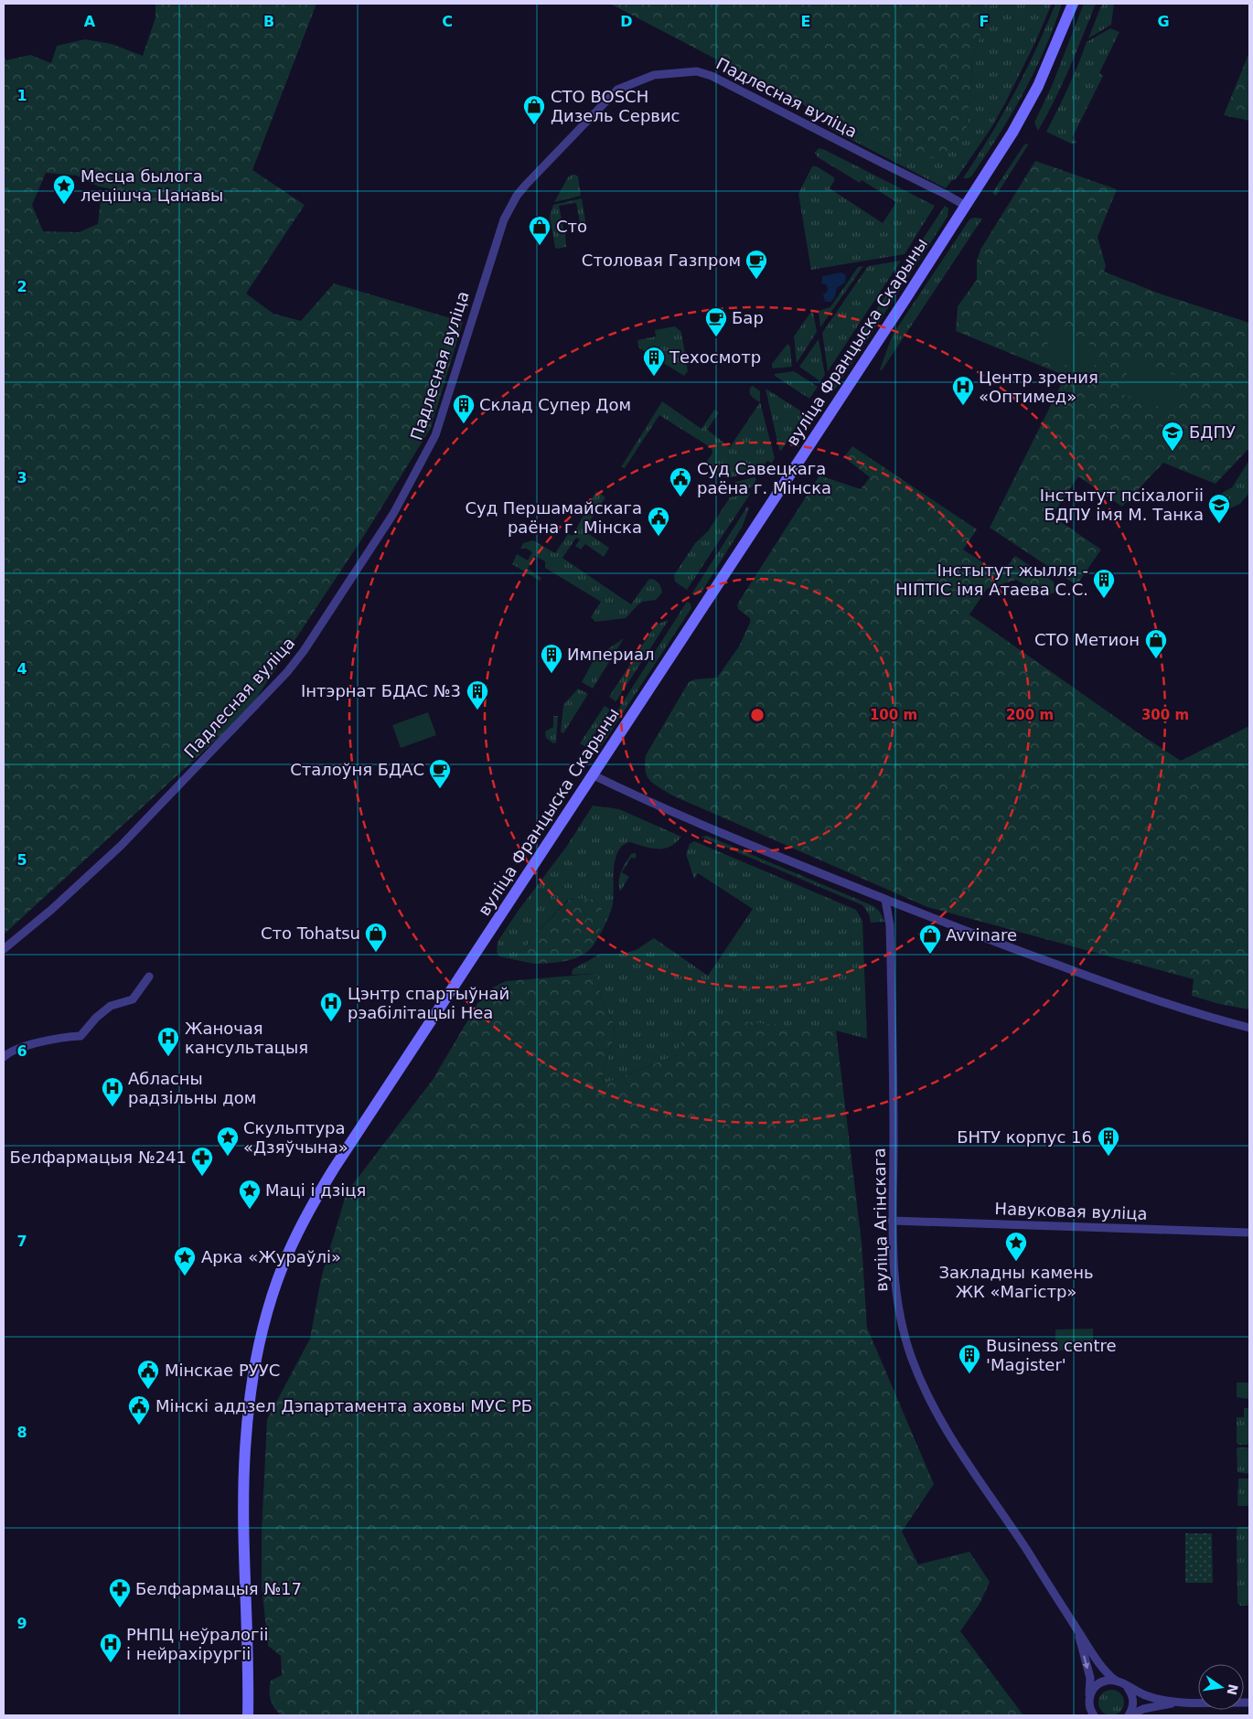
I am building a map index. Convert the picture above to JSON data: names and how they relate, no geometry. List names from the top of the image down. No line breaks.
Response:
{"streets":{"main road":["вуліца Францыска Скарыны"],"street":["Падлесная вуліца","Навуковая вуліца","вуліца Агінскага"]},"crossings":[["Падлесная вуліца","вуліца Францыска Скарыны"],["Навуковая вуліца","вуліца Агінскага"]],"places":{"shop":["СТО BOSCH Дизель Сервис","Сто","СТО Метион","Сто Tohatsu","Avvinare"],"place":["Месца былога лецішча Цанавы","Скульптура «Дзяўчына»","Маці і дзіця","Закладны камень ЖК «Магістр»","Арка «Жураўлі»"],"cafe":["Столовая Газпром","Бар","Сталоўня БДАС"],"building":["Техосмотр","Склад Супер Дом","Інстытут жылля - НІПТІС імя Атаева С.С.","Империал","Інтэрнат БДАС №3","БНТУ корпус 16","Business centre 'Magister'"],"hospital":["Центр зрения «Оптимед»","Цэнтр спартыўнай рэабілітацыі Неа","Жаночая кансультацыя","Абласны радзільны дом","РНПЦ неўралогіі і нейрахірургіі"],"school or university":["БДПУ","Інстытут псіхалогіі БДПУ імя М. Танка"],"public building":["Суд Савецкага раёна г. Мінска","Суд Першамайскага раёна г. Мінска","Мінскае РУУС","Мінскі аддзел Дэпартамента аховы МУС РБ"],"pharmacy":["Белфармацыя №241","Белфармацыя №17"]},"north":"right","grid":{"columns":["A","B","C","D","E","F","G"],"rows":["1","2","3","4","5","6","7","8","9"]},"rings":["100 m","200 m","300 m"]}
